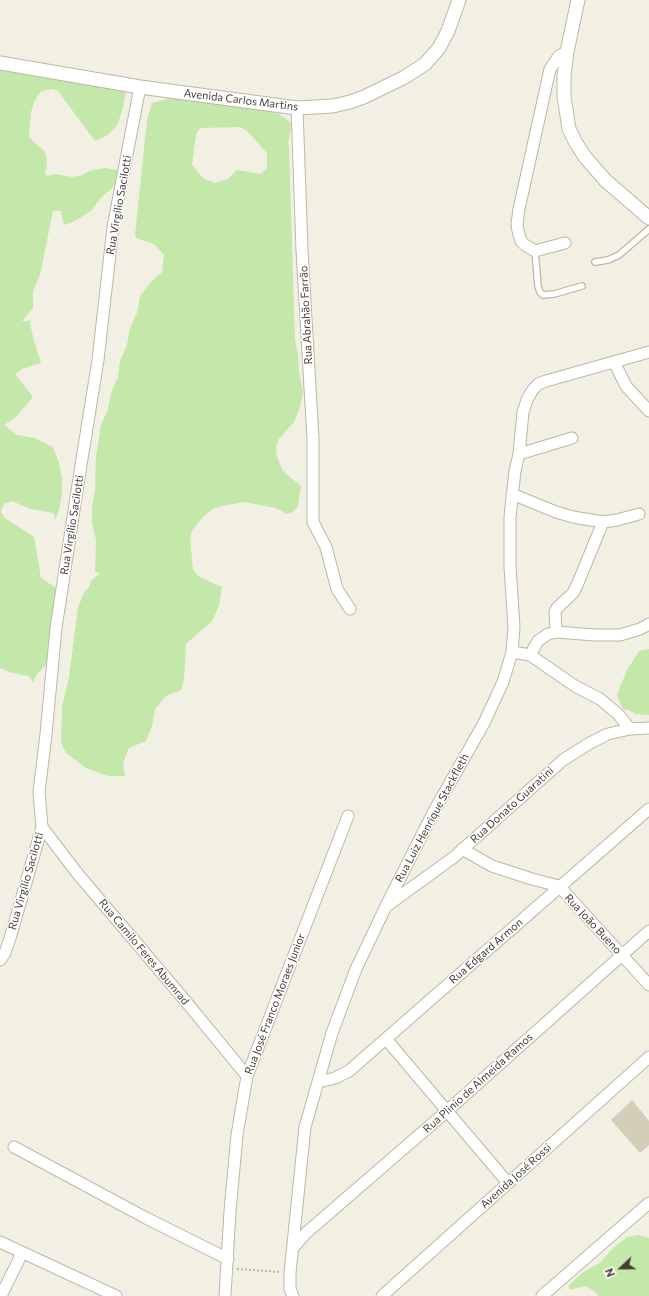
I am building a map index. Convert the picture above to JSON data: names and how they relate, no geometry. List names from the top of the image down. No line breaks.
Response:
{"streets":{"street":["Avenida Carlos Martins","Rua Virgílio Sacilotti","Rua Abrahão Farrão","Rua Donato Guaratini","Rua Luiz Henrique Stackfleth","Rua João Bueno","Rua Edgard Armon","Rua Camilo Feres Abumrad","Rua José Franco Moraes Junior","Rua Plinio de Almeida Ramos","Avenida José Rossi"]},"crossings":[["Avenida Carlos Martins","Rua Virgílio Sacilotti"],["Avenida Carlos Martins","Rua Abrahão Farrão"],["Rua Virgílio Sacilotti","Rua Camilo Feres Abumrad"],["Rua Donato Guaratini","Rua Luiz Henrique Stackfleth"],["Rua Donato Guaratini","Rua João Bueno"],["Rua Luiz Henrique Stackfleth","Rua Edgard Armon"],["Rua Luiz Henrique Stackfleth","Rua Plinio de Almeida Ramos"],["Rua João Bueno","Rua Edgard Armon"],["Rua João Bueno","Rua Plinio de Almeida Ramos"],["Rua Camilo Feres Abumrad","Rua José Franco Moraes Junior"]],"north":"left"}
